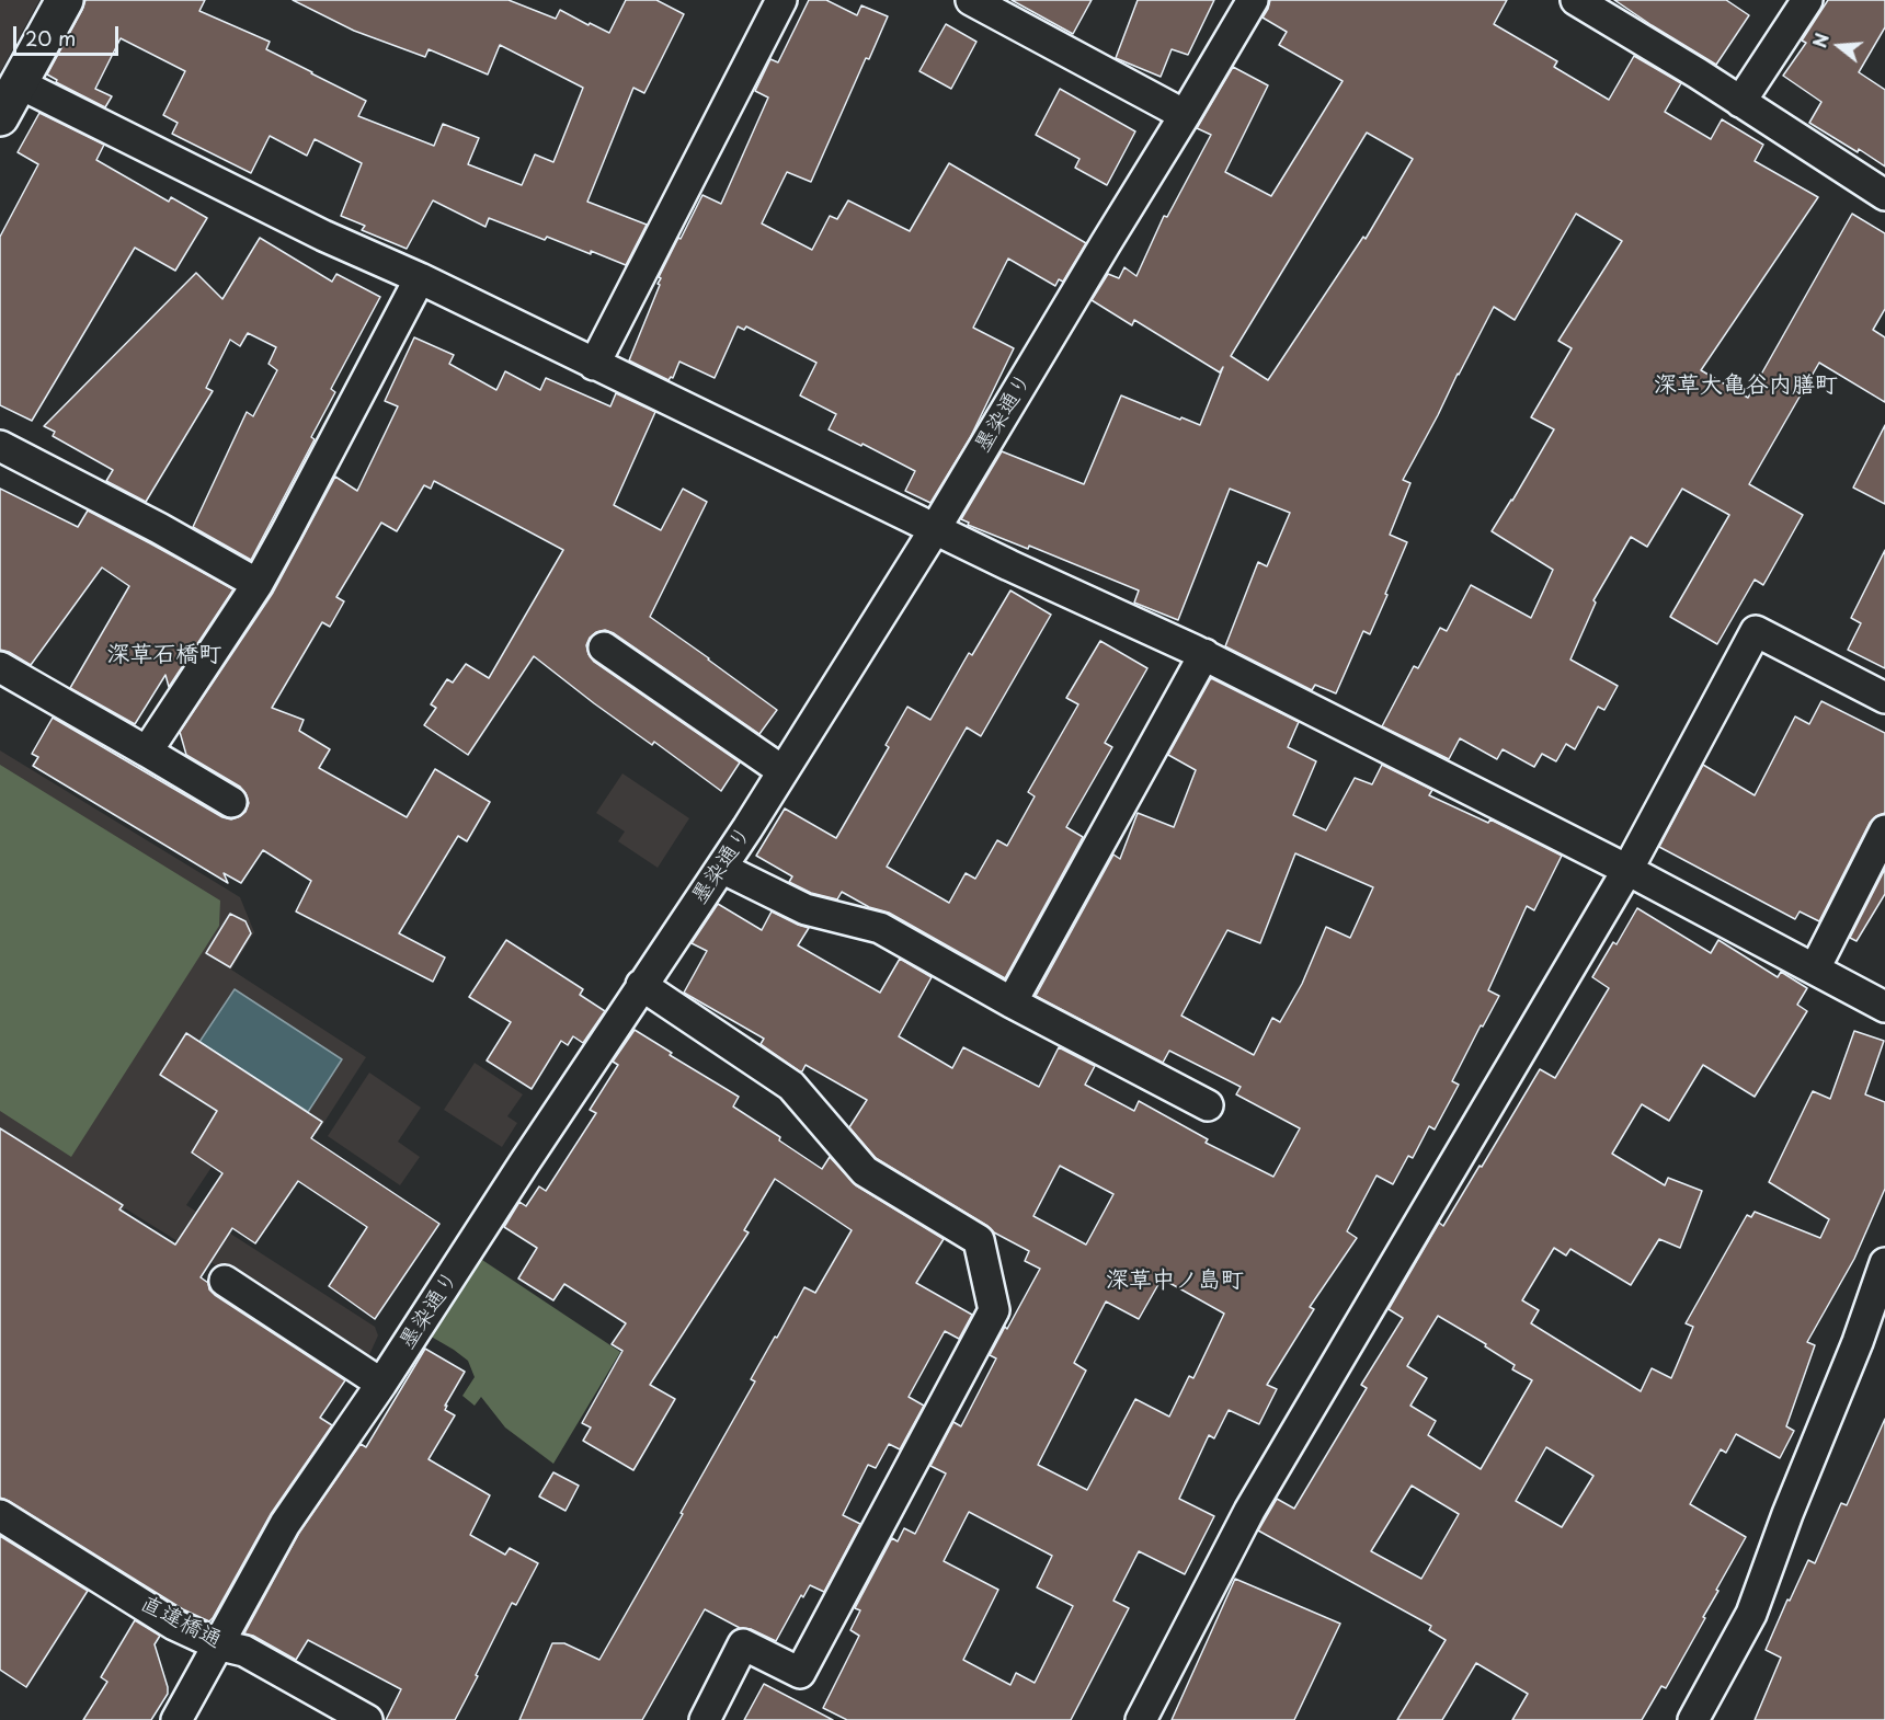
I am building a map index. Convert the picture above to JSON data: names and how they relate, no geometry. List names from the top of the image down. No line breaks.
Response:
{"streets":{"street":["墨染通り","直違橋通"]},"crossings":[["墨染通り","直違橋通"]],"districts":["深草大亀谷内膳町","深草石橋町","深草中ノ島町"],"scale_bar":"20 m","north":"left"}
